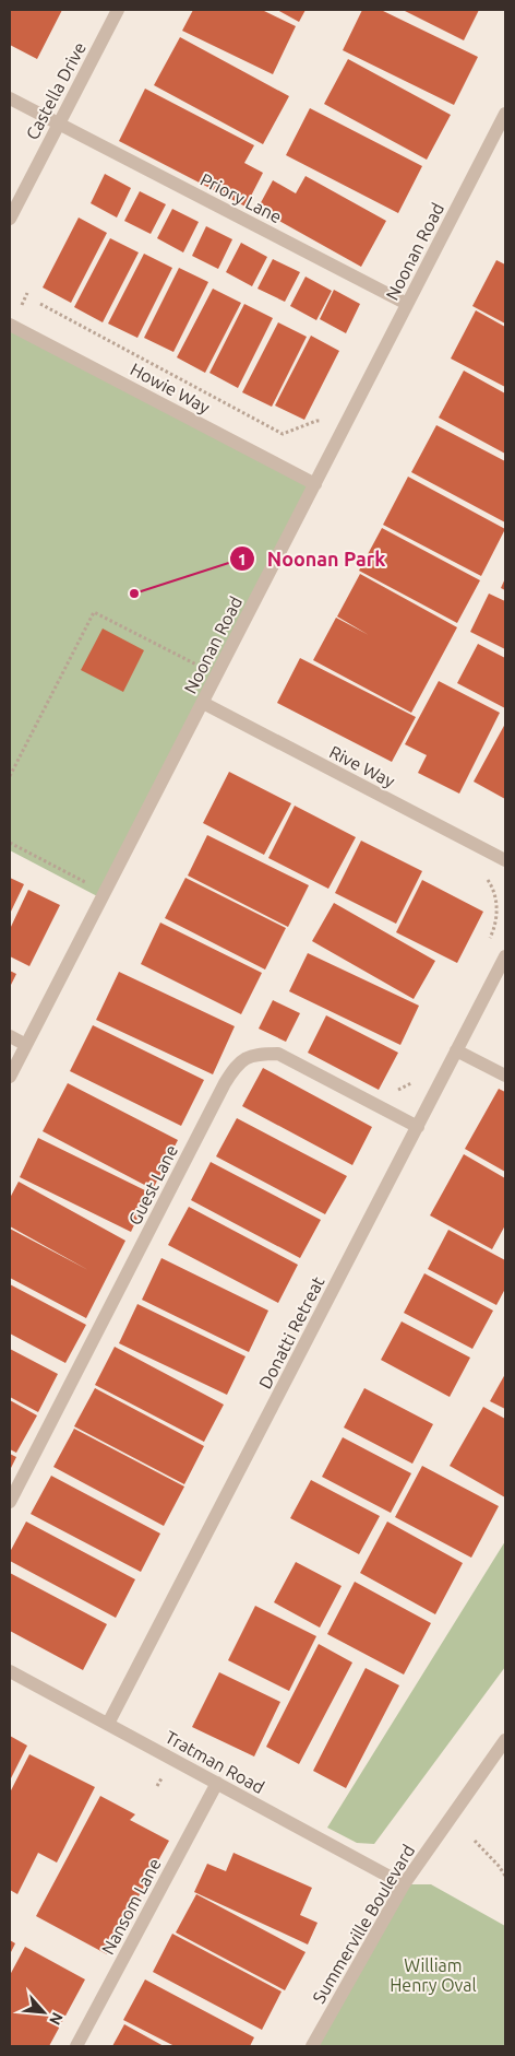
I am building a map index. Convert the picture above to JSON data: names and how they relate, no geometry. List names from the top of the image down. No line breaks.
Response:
{"streets":{"street":["Castella Drive","Priory Lane","Noonan Road","Howie Way","Rive Way","Guest Lane","Donatti Retreat","Tratman Road","Nansom Lane","Summerville Boulevard"]},"crossings":[["Castella Drive","Priory Lane"],["Priory Lane","Noonan Road"],["Noonan Road","Howie Way"],["Noonan Road","Rive Way"],["Guest Lane","Donatti Retreat"],["Donatti Retreat","Tratman Road"],["Tratman Road","Nansom Lane"],["Tratman Road","Summerville Boulevard"]],"parks":["William Henry Oval"],"places":["Noonan Park"],"north":"bottom right"}
